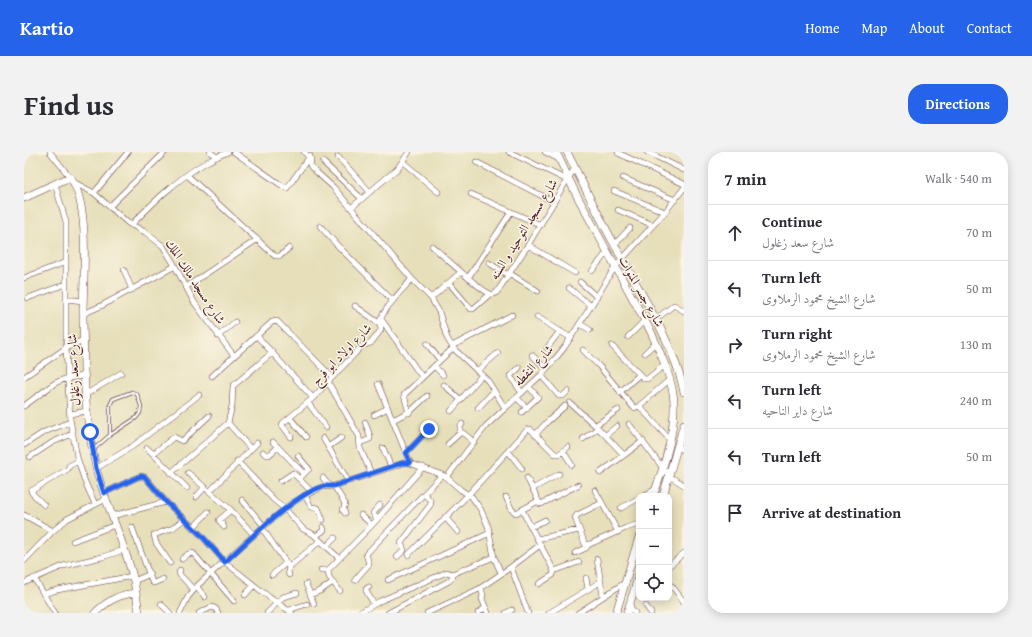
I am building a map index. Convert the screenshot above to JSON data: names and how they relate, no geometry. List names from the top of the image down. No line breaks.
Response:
{"streets":{"street":["شارع مسجد التوحيد و السنه","شارع مسجد مالك الملك","شارع جسر المنوات","شارع اولاد ابو فرج","شارع النقطه","شارع سعد زغلول"]},"crossings":[["شارع مسجد التوحيد و السنه","شارع جسر المنوات"],["شارع مسجد مالك الملك","شارع سعد زغلول"],["شارع جسر المنوات","شارع النقطه"]],"page":{"header":"Kartio","nav":["Home","Map","About","Contact"],"title":"Find us","buttons":"Directions","heading":["7 min","Walk · 540 m"],"list":[["Continue","شارع سعد زغلول","70 m"],["Turn left","شارع الشيخ محمود الرملاوى","50 m"],["Turn right","شارع الشيخ محمود الرملاوى","130 m"],["Turn left","شارع داير الناحيه","240 m"],["Turn left","50 m"],"Arrive at destination"],"map_buttons":["+","−"]}}
